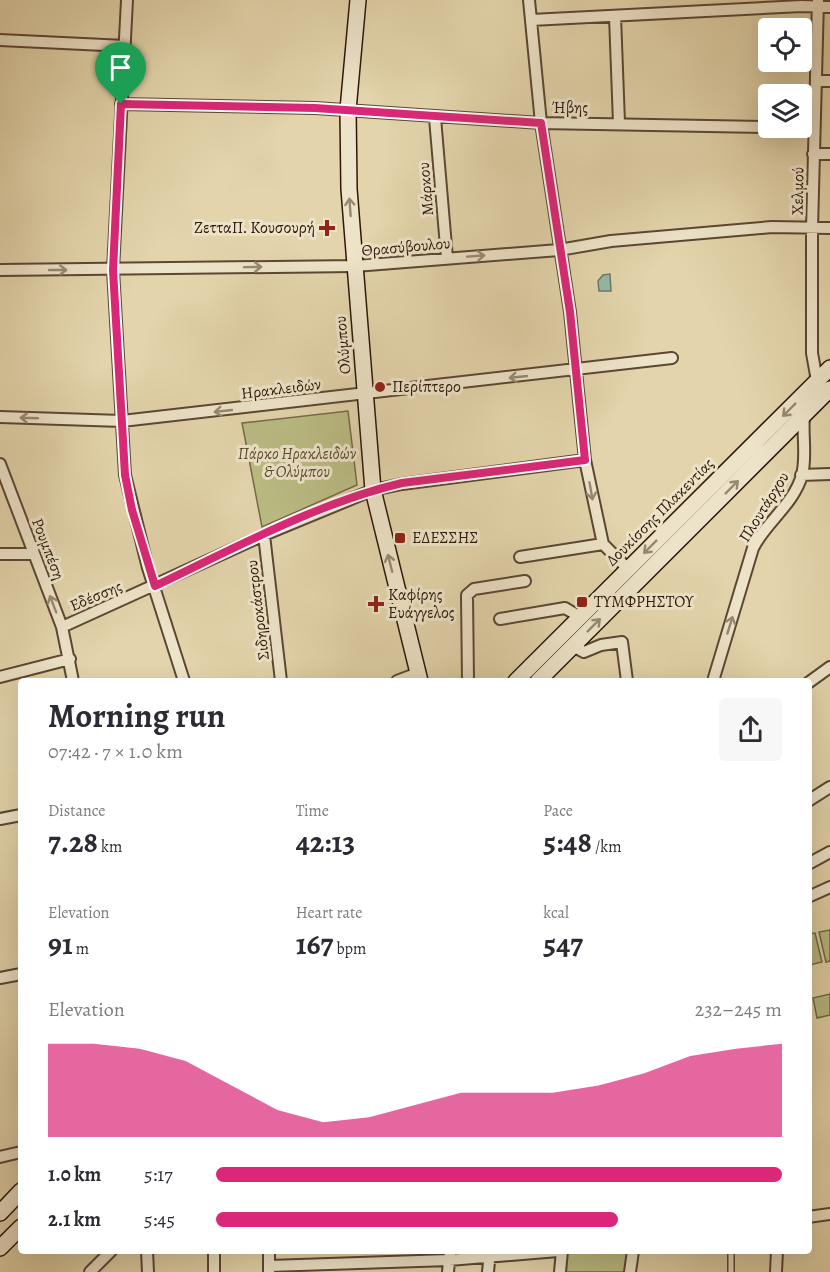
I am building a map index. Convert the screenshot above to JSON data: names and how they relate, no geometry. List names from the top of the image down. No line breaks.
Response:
{"streets":{"main road":["Ολύμπου","Δουκίσσης Πλακεντίας"],"street":["Ήβης","Μάρκου","Χελμού","Θρασύβουλου","Ηρακλειδών","Πλουτάρχου","Ρουμπέση","Εδέσσης","Σιδηροκάστρου"]},"crossings":[["Ήβης","Μάρκου"],["Ήβης","Ολύμπου"],["Μάρκου","Θρασύβουλου"],["Χελμού","Θρασύβουλου"],["Χελμού","Δουκίσσης Πλακεντίας"],["Θρασύβουλου","Ολύμπου"],["Ολύμπου","Ηρακλειδών"],["Ολύμπου","Εδέσσης"],["Πλουτάρχου","Δουκίσσης Πλακεντίας"],["Ρουμπέση","Εδέσσης"],["Εδέσσης","Σιδηροκάστρου"]],"one_way":["Θρασύβουλου","Ολύμπου","Ηρακλειδών","Πλουτάρχου"],"parks":["Πάρκο Ηρακλειδών & Ολύμπου"],"places":{"health":["ΖετταΠ. Κουσουρή","Καφίρης Ευάγγελος"],"other":["Περίπτερο"],"transit":["ΕΔΕΣΣΗΣ","ΤΥΜΦΡΗΣΤΟΥ"]},"page":{"heading":["Morning run","07:42 · 7 × 1.0 km"],"stats":[["Distance","7.28 km"],["Time","42:13"],["Pace","5:48 /km"],["Elevation","91 m"],["Heart rate","167 bpm"],["kcal","547"]],"chart":["Elevation","232–245 m"],"list":[{"name":"1.0 km","note":"5:17"},{"name":"2.1 km","note":"5:45"}]}}
